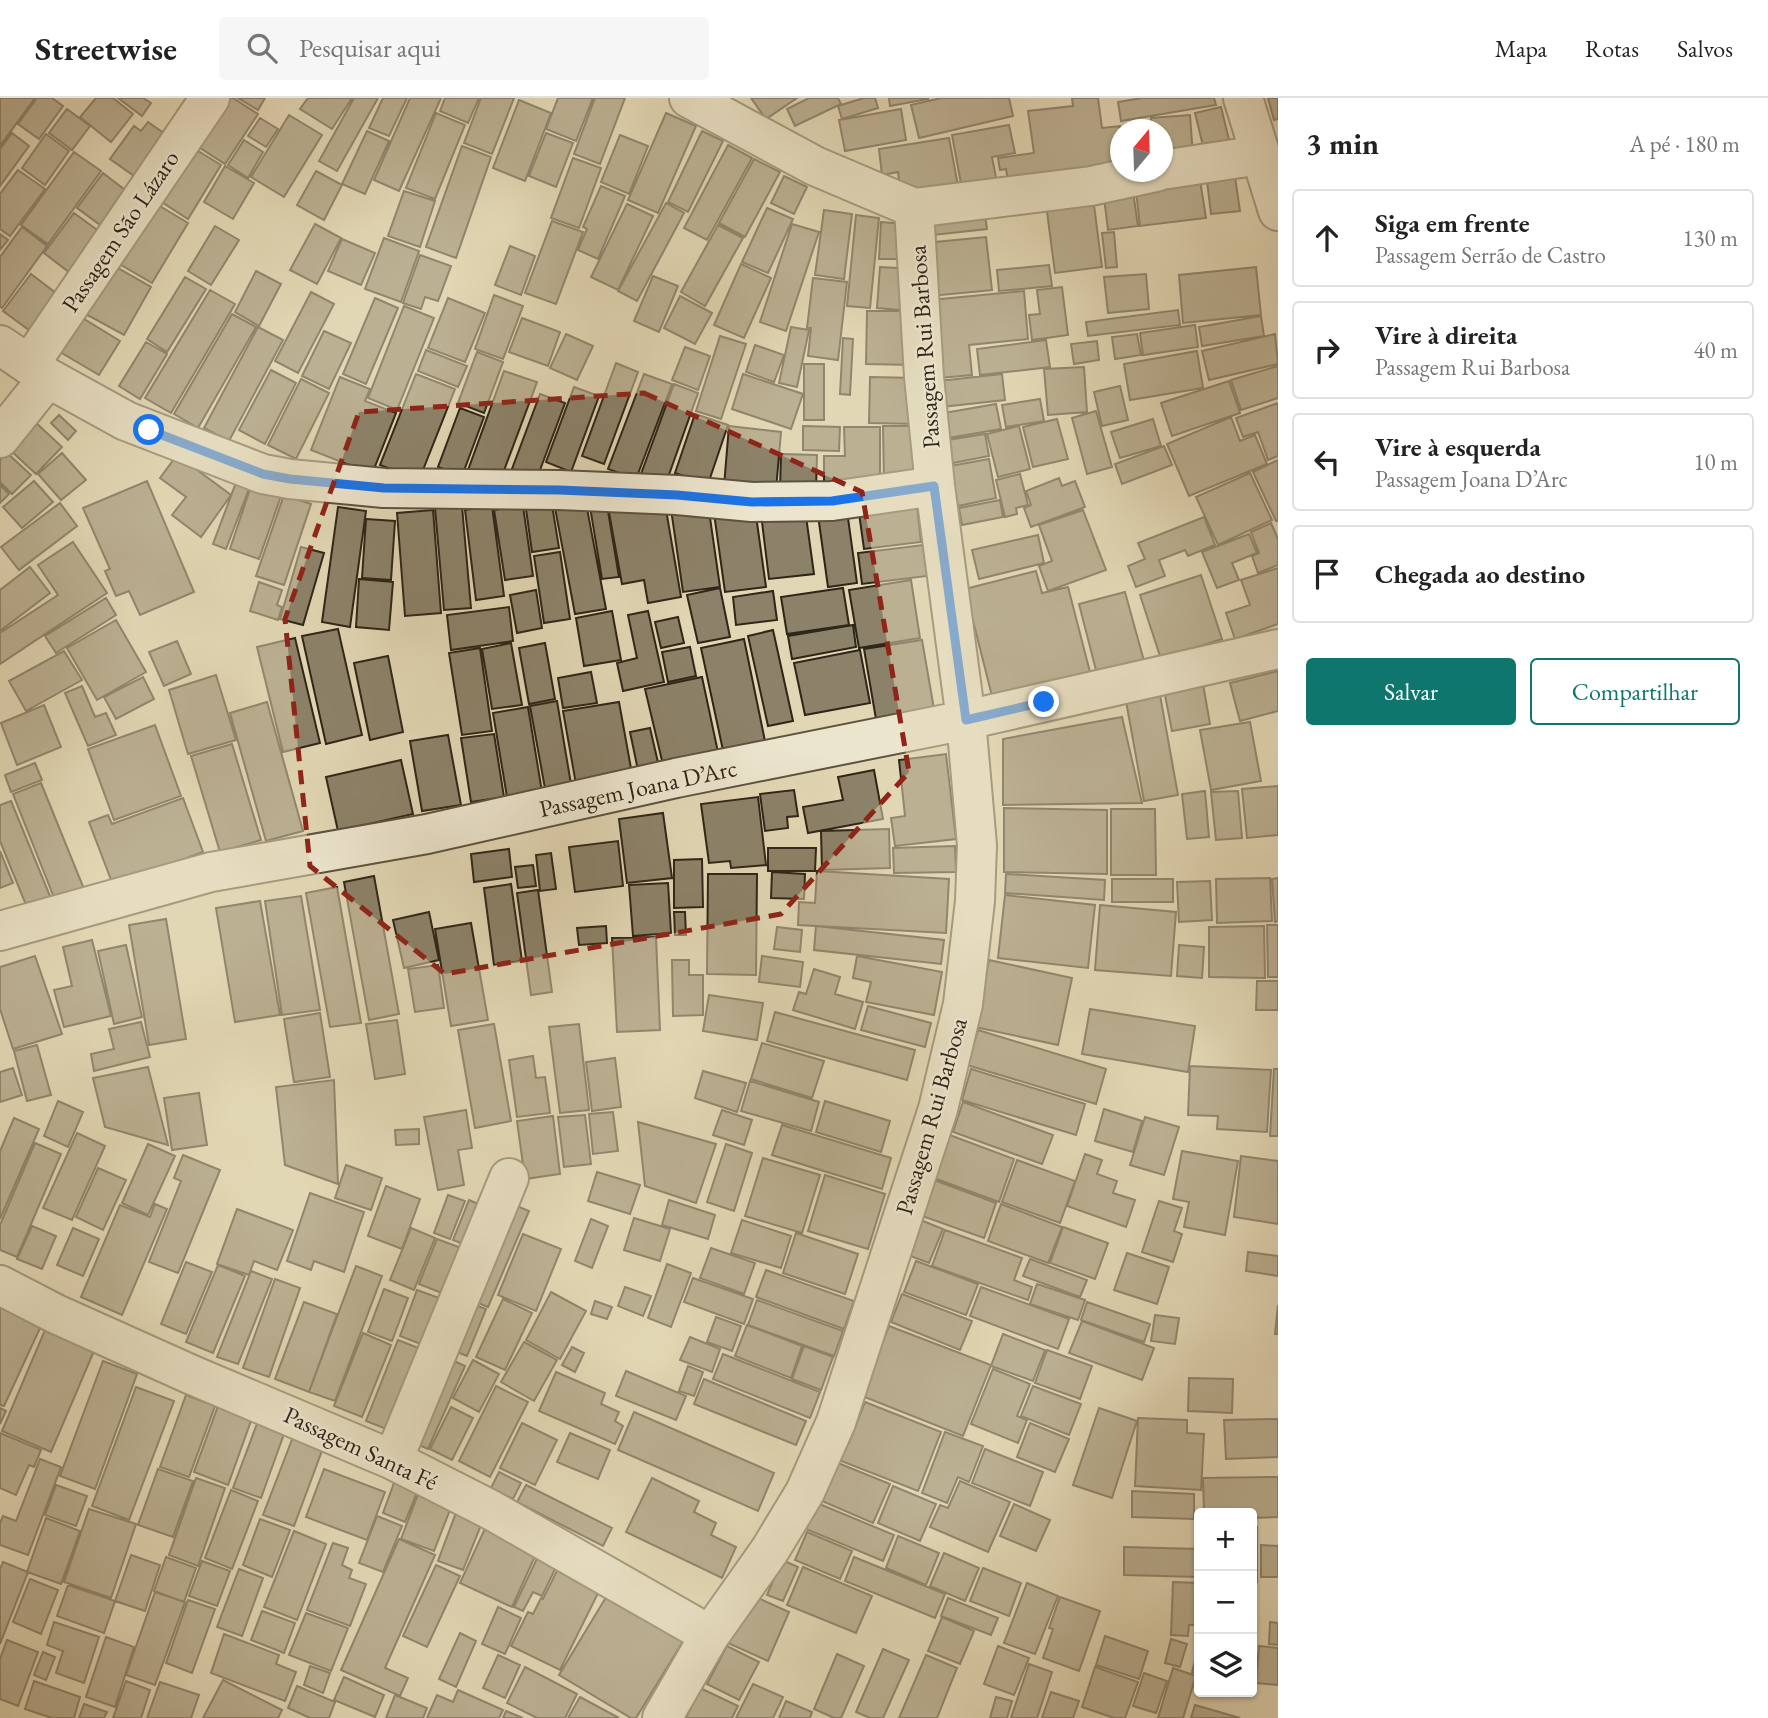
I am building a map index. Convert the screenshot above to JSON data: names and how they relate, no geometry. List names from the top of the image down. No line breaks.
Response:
{"streets":{"street":["Passagem São Lázaro","Passagem Rui Barbosa","Passagem Joana D’Arc","Passagem Santa Fé"]},"crossings":[["Passagem Rui Barbosa","Passagem Joana D’Arc"],["Passagem Rui Barbosa","Passagem Santa Fé"]],"north":"top","page":{"header":"Streetwise","search":"Pesquisar aqui","nav":["Mapa","Rotas","Salvos"],"heading":["3 min","A pé · 180 m"],"list":[["Siga em frente","Passagem Serrão de Castro","130 m"],["Vire à direita","Passagem Rui Barbosa","40 m"],["Vire à esquerda","Passagem Joana D’Arc","10 m"],"Chegada ao destino"],"buttons":["Salvar","Compartilhar"],"map_buttons":["+","−"]}}
